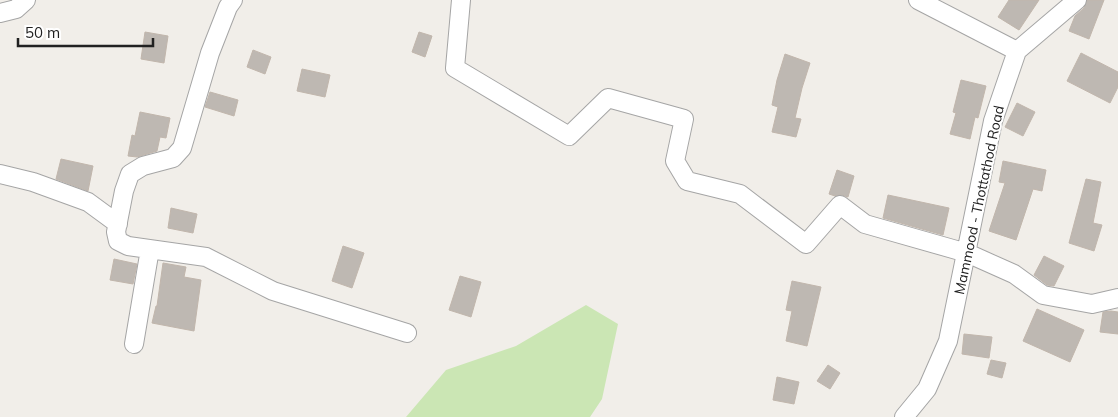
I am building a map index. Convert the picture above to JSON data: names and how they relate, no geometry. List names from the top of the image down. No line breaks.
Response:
{"streets":{"street":["Mammood - Thottathod Road"]},"scale_bar":"50 m"}
